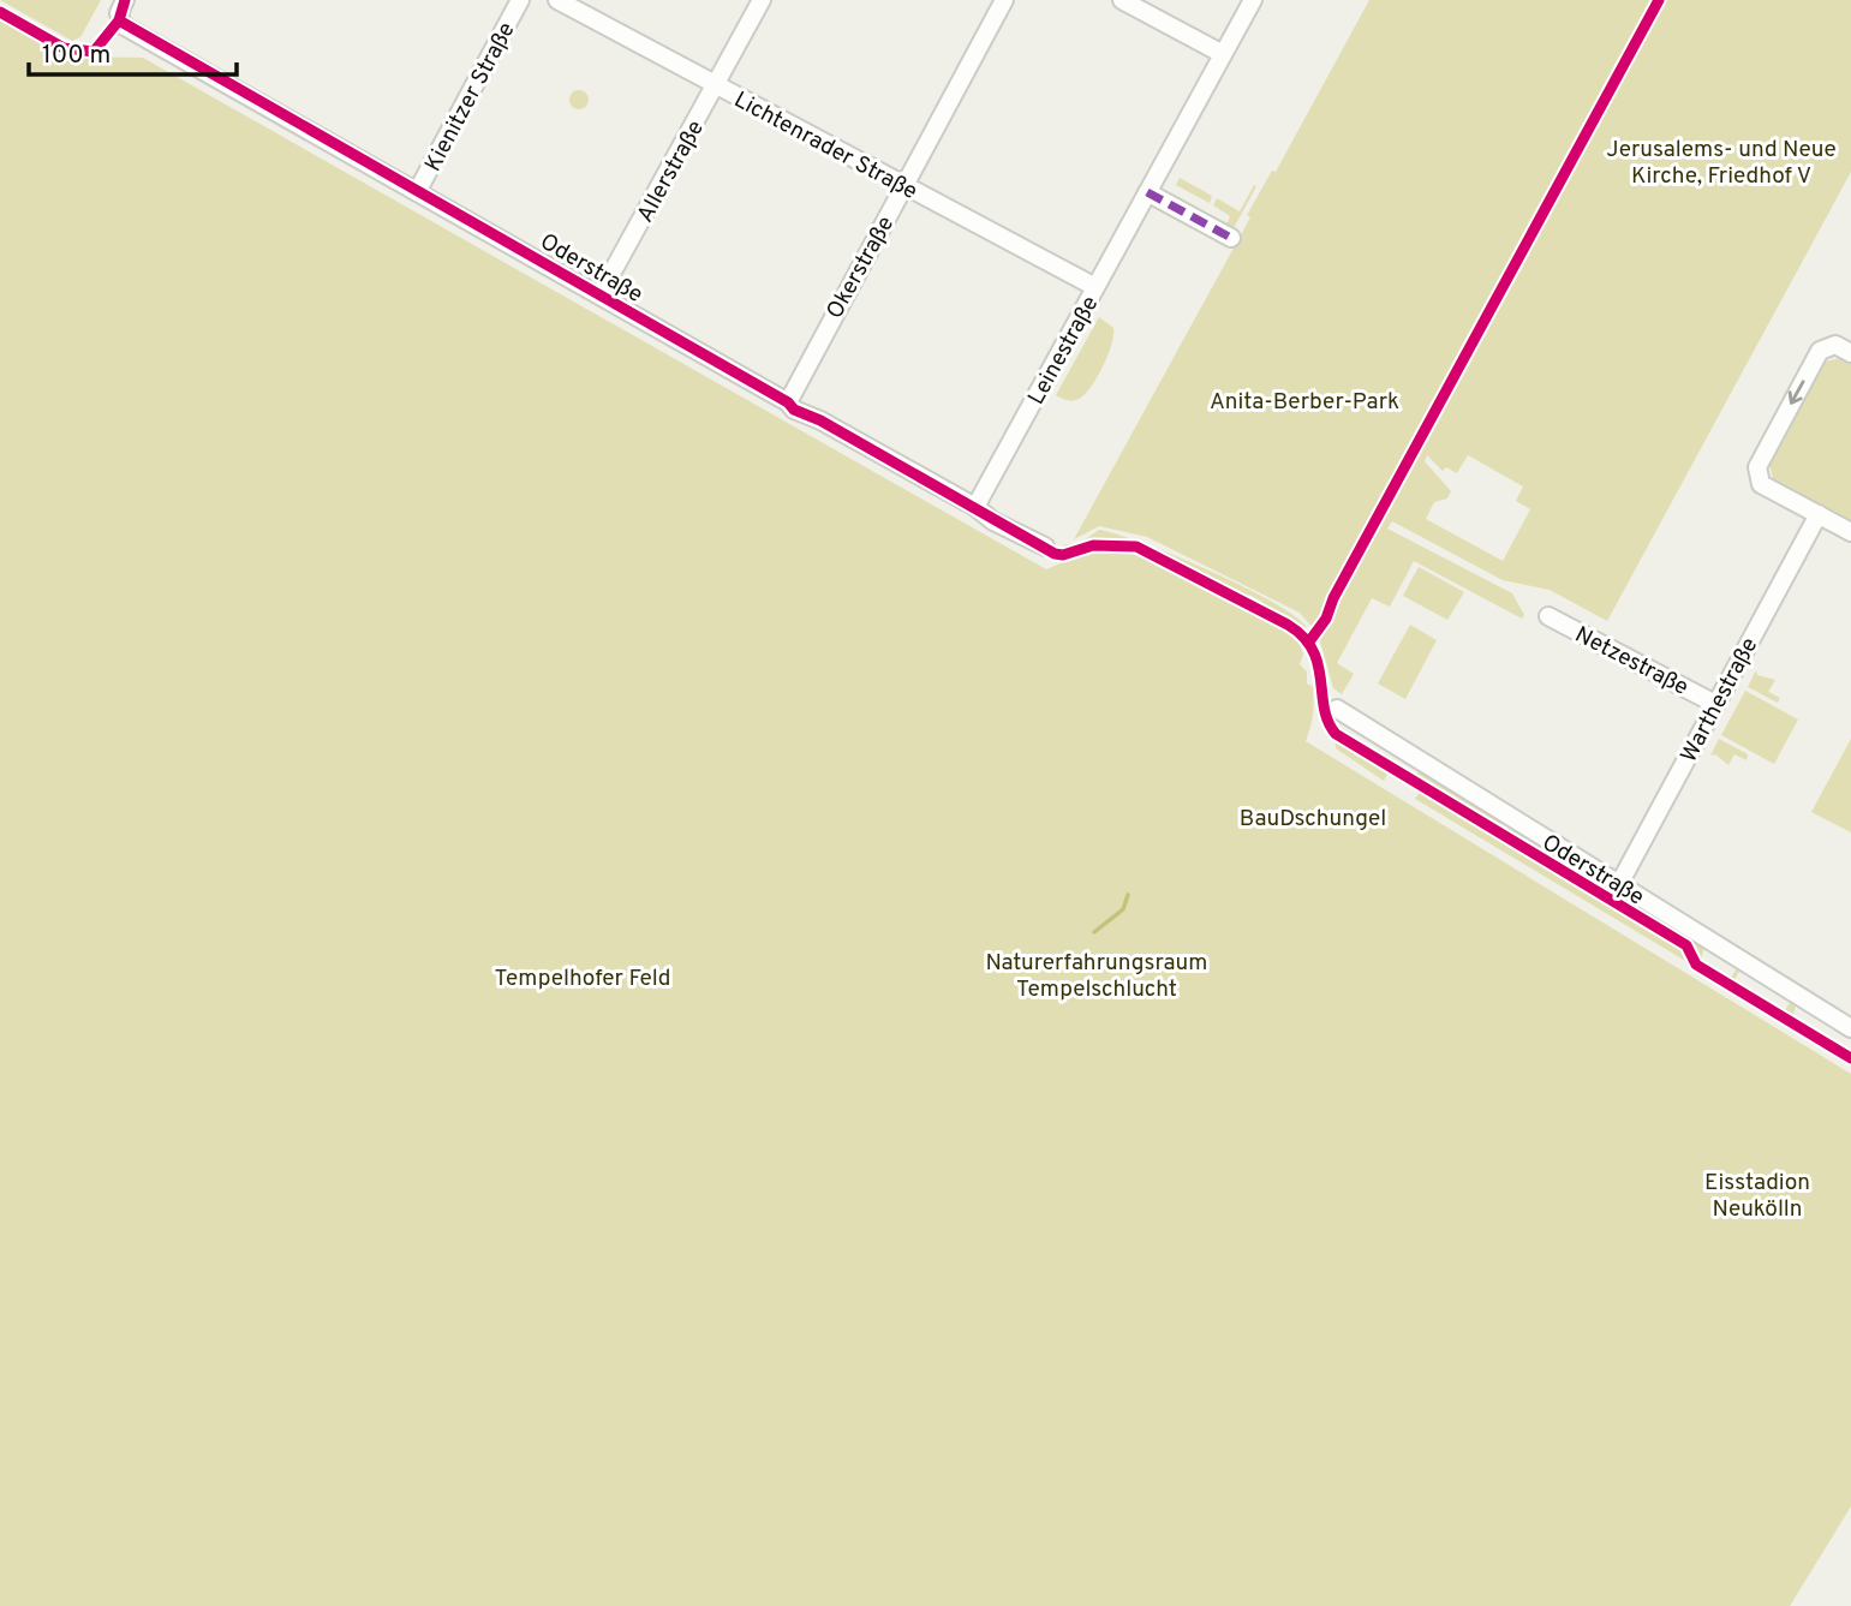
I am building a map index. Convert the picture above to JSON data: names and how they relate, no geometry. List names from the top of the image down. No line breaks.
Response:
{"streets":{"street":["Kienitzer Straße","Lichtenrader Straße","Allerstraße","Oderstraße","Okerstraße","Leinestraße","Netzestraße","Warthestraße"]},"crossings":[["Kienitzer Straße","Oderstraße"],["Lichtenrader Straße","Allerstraße"],["Lichtenrader Straße","Okerstraße"],["Lichtenrader Straße","Leinestraße"],["Allerstraße","Oderstraße"],["Oderstraße","Okerstraße"],["Oderstraße","Leinestraße"],["Oderstraße","Warthestraße"],["Netzestraße","Warthestraße"]],"parks":["Jerusalems- und Neue Kirche, Friedhof V","Anita-Berber-Park","BauDschungel","Naturerfahrungsraum Tempelschlucht","Tempelhofer Feld","Eisstadion Neukölln"],"scale_bar":"100 m"}
